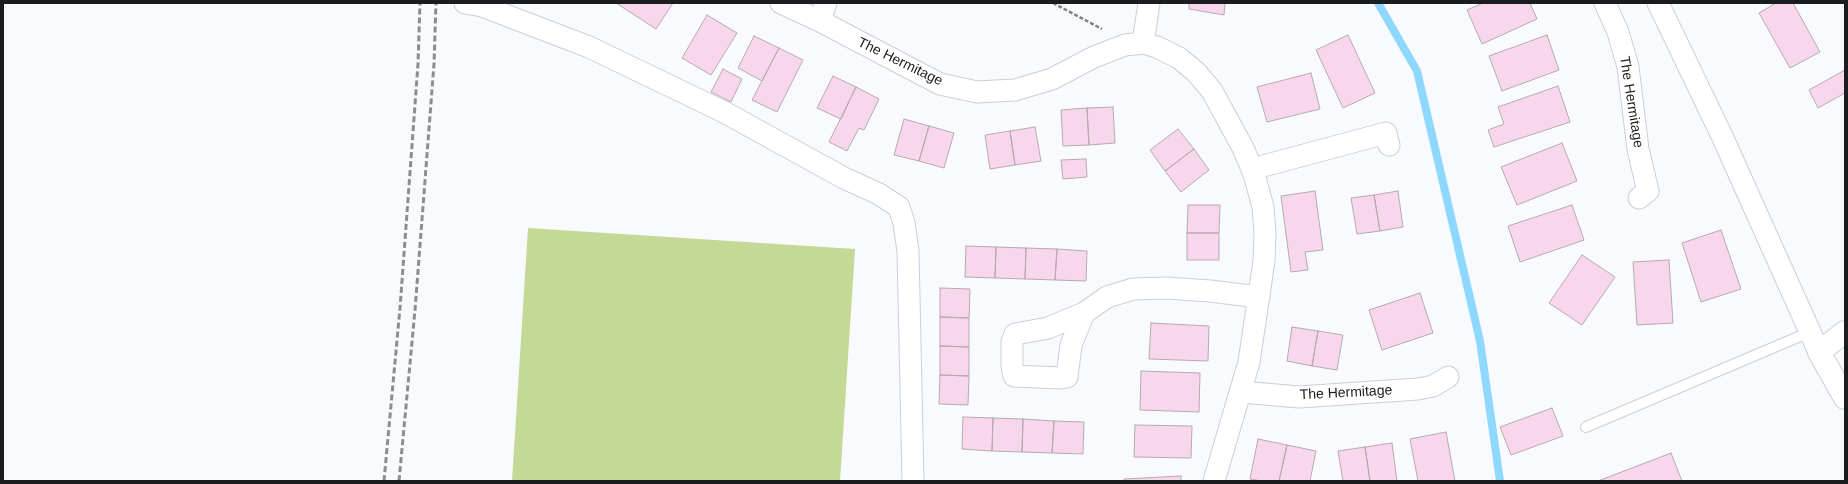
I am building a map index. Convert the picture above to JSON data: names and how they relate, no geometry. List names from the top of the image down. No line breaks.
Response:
{"streets":{"street":["The Hermitage"]}}
